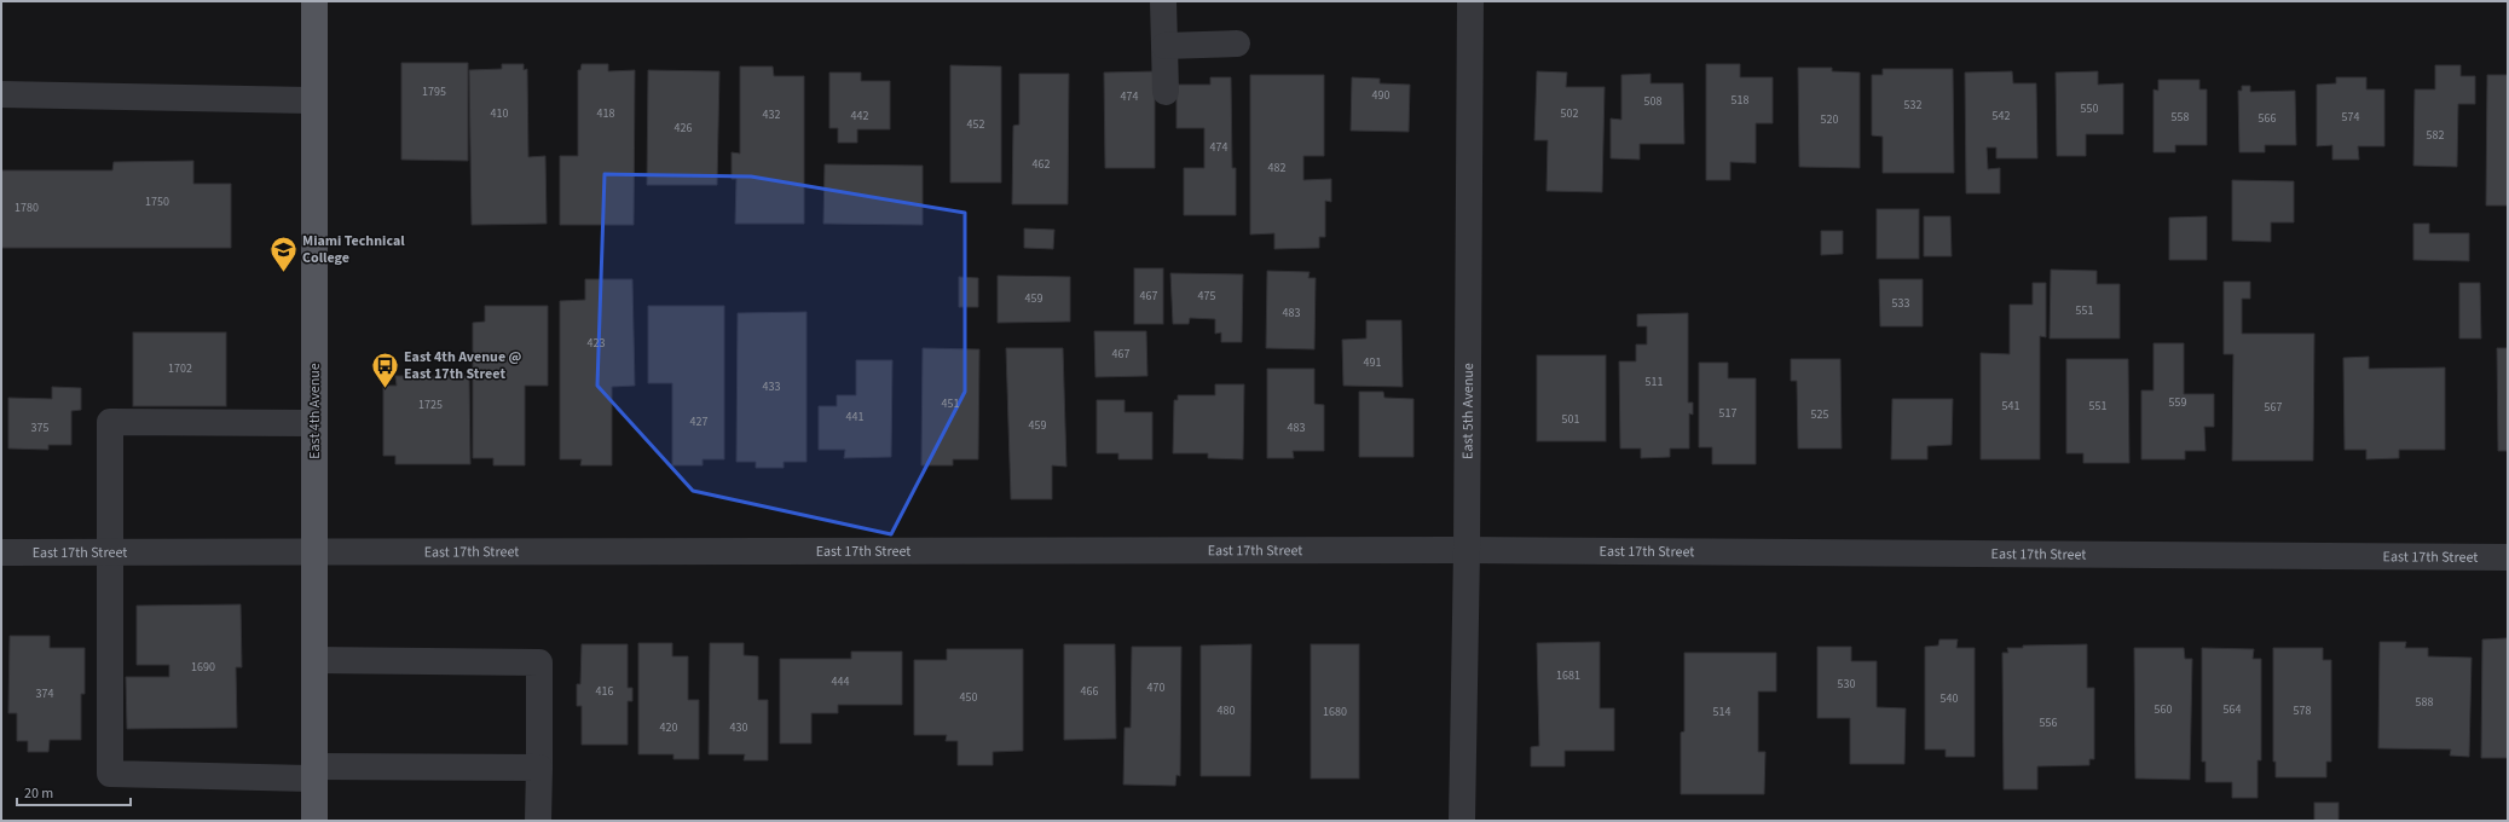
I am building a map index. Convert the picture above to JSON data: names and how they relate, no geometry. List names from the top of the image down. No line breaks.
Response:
{"streets":{"main road":["East 4th Avenue"],"street":["East 5th Avenue","East 17th Street"]},"crossings":[["East 4th Avenue","East 17th Street"],["East 5th Avenue","East 17th Street"]],"places":{"school or university":["Miami Technical College"],"bus stop":["East 4th Avenue @ East 17th Street"]},"house_numbers":["1795","490","474","518","508","532","550","410","418","502","432","442","542","558","574","566","520","452","426","582","474","462","482","1750","1780","467","475","459","533","551","483","423","467","491","1702","511","433","559","451","1725","541","551","567","517","525","441","501","427","459","375","483","1690","1681","444","530","470","416","466","374","450","540","588","560","564","480","578","1680","514","556","420","430"],"scale_bar":"20 m"}
